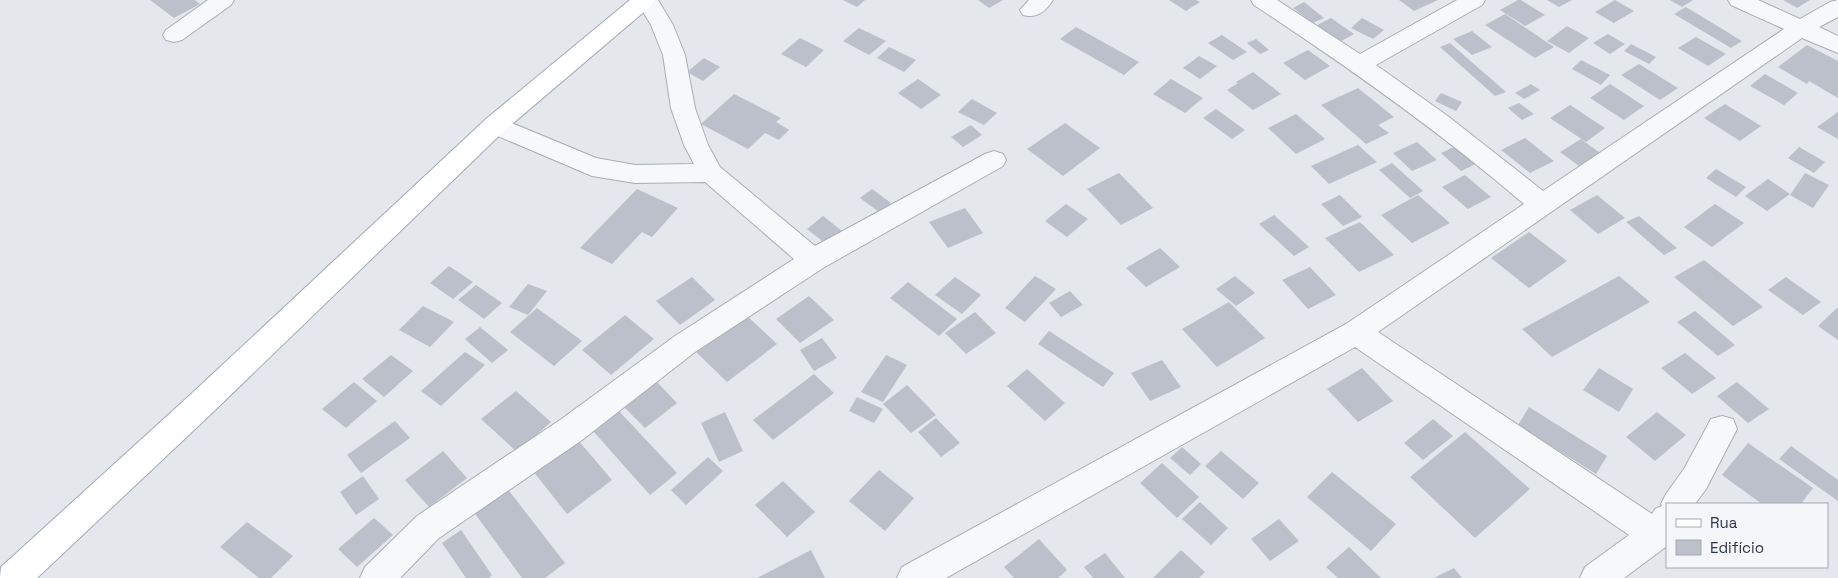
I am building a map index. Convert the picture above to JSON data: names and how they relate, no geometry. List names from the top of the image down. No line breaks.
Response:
{"legend":["Rua","Edifício"]}
